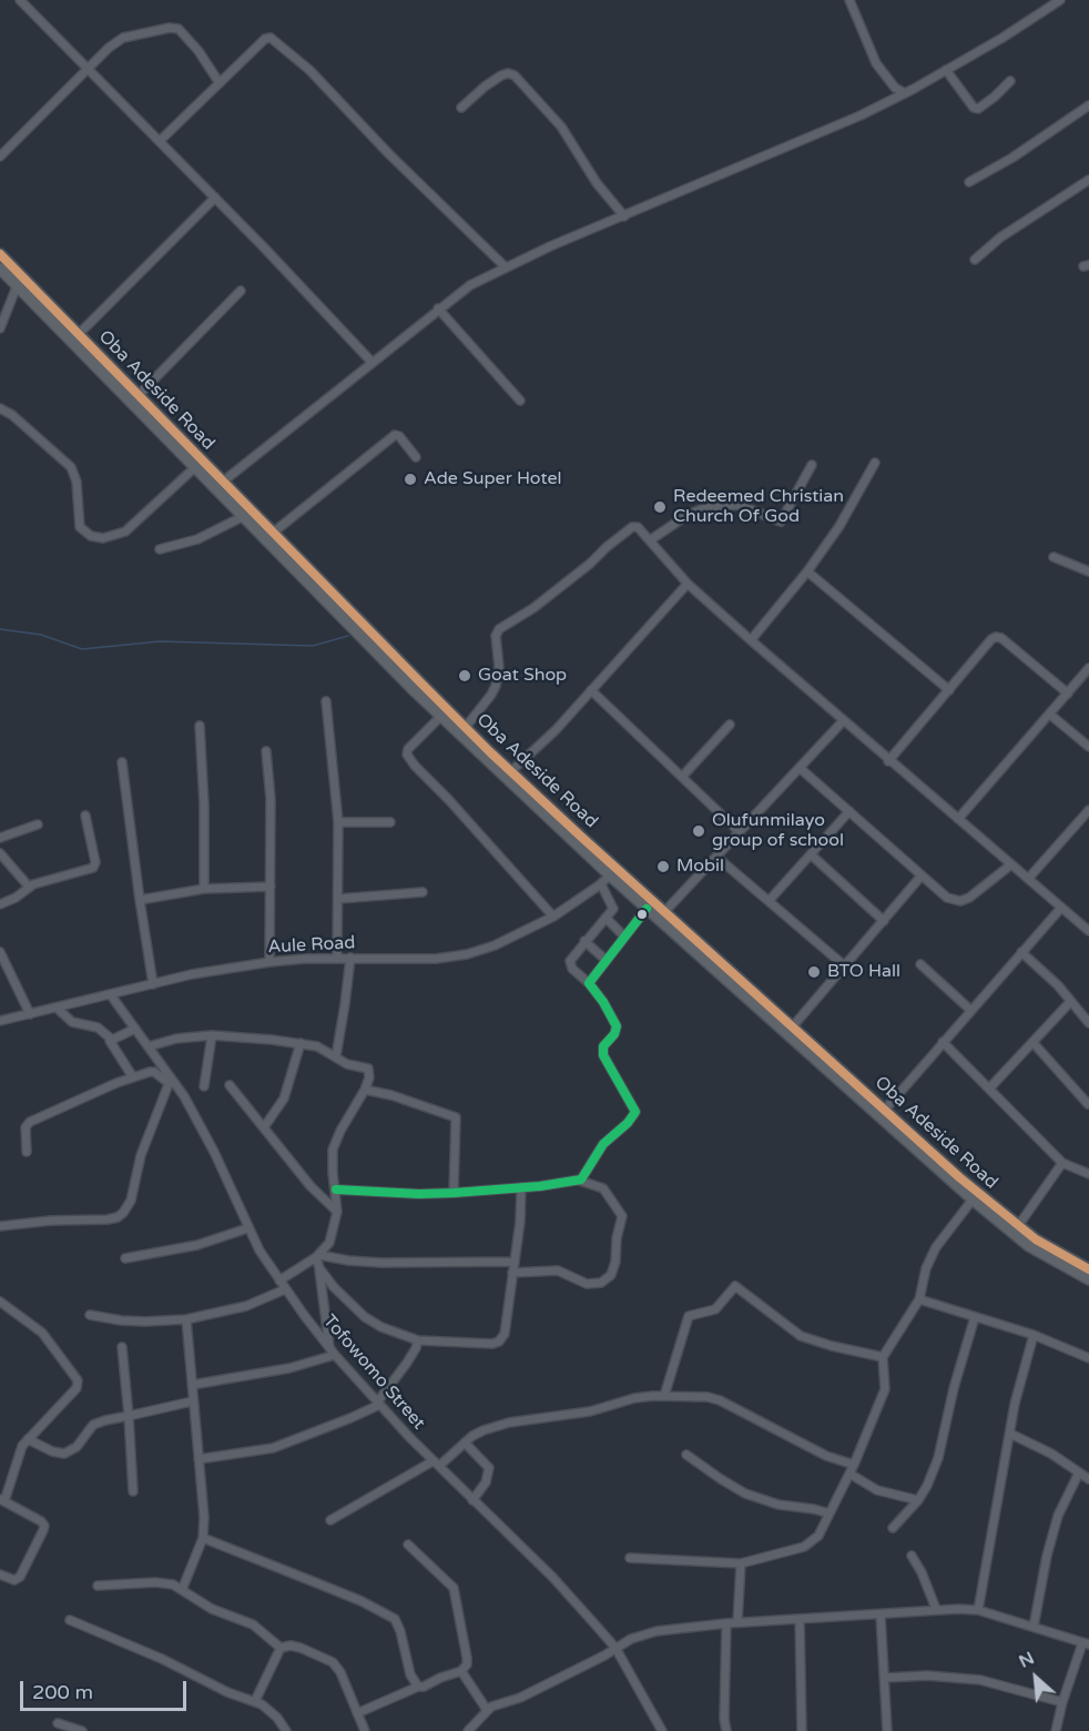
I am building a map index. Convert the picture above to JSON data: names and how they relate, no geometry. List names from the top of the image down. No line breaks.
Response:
{"streets":{"main road":["Oba Adeside Road"],"street":["Aule Road","Tofowomo Street"]},"crossings":[["Aule Road","Tofowomo Street"]],"places":["Ade Super Hotel","Redeemed Christian Church Of God","Goat Shop","Olufunmilayo group of school","Mobil","BTO Hall"],"scale_bar":"200 m","north":"top left"}
